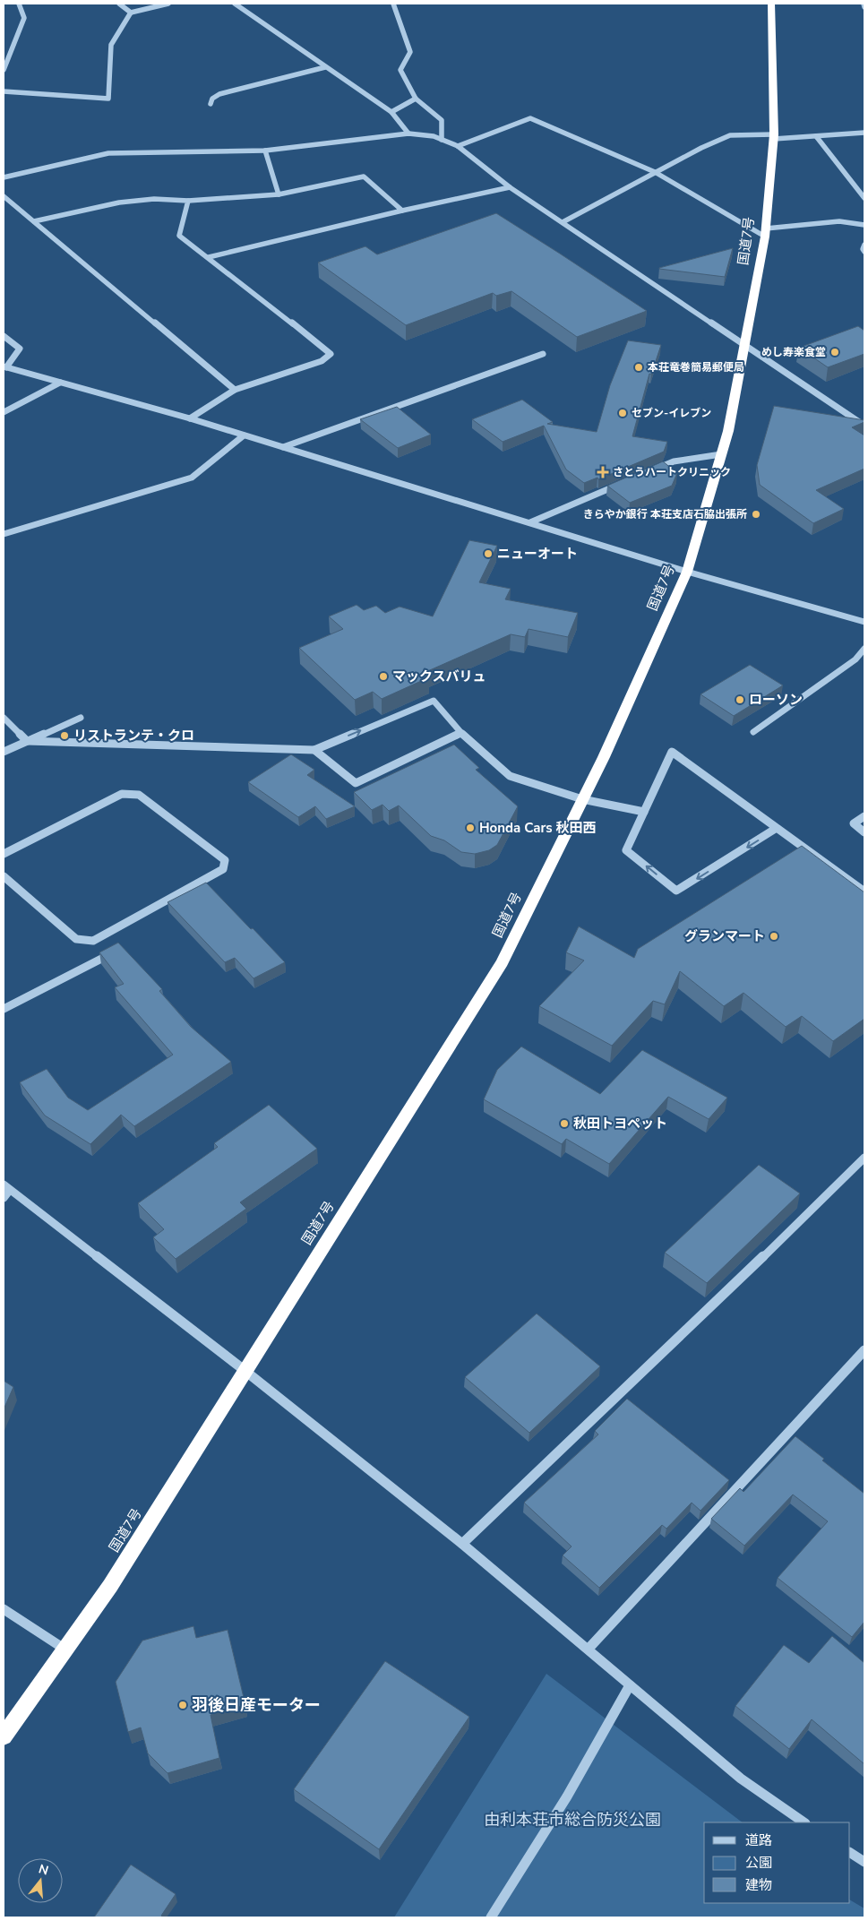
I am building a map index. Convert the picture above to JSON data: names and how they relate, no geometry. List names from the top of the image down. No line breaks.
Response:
{"streets":{"highway":["国道7号"]},"parks":["由利本荘市総合防災公園"],"places":{"other":["めし寿楽食堂","本荘竜巻簡易郵便局","セブン-イレブン","きらやか銀行 本荘支店石脇出張所","ニューオート","マックスバリュ","ローソン","リストランテ・クロ","Honda Cars 秋田西","グランマート","秋田トヨペット","羽後日産モーター"],"health":["さとうハートクリニック"]},"legend":["道路","公園","建物"],"north":"top"}
